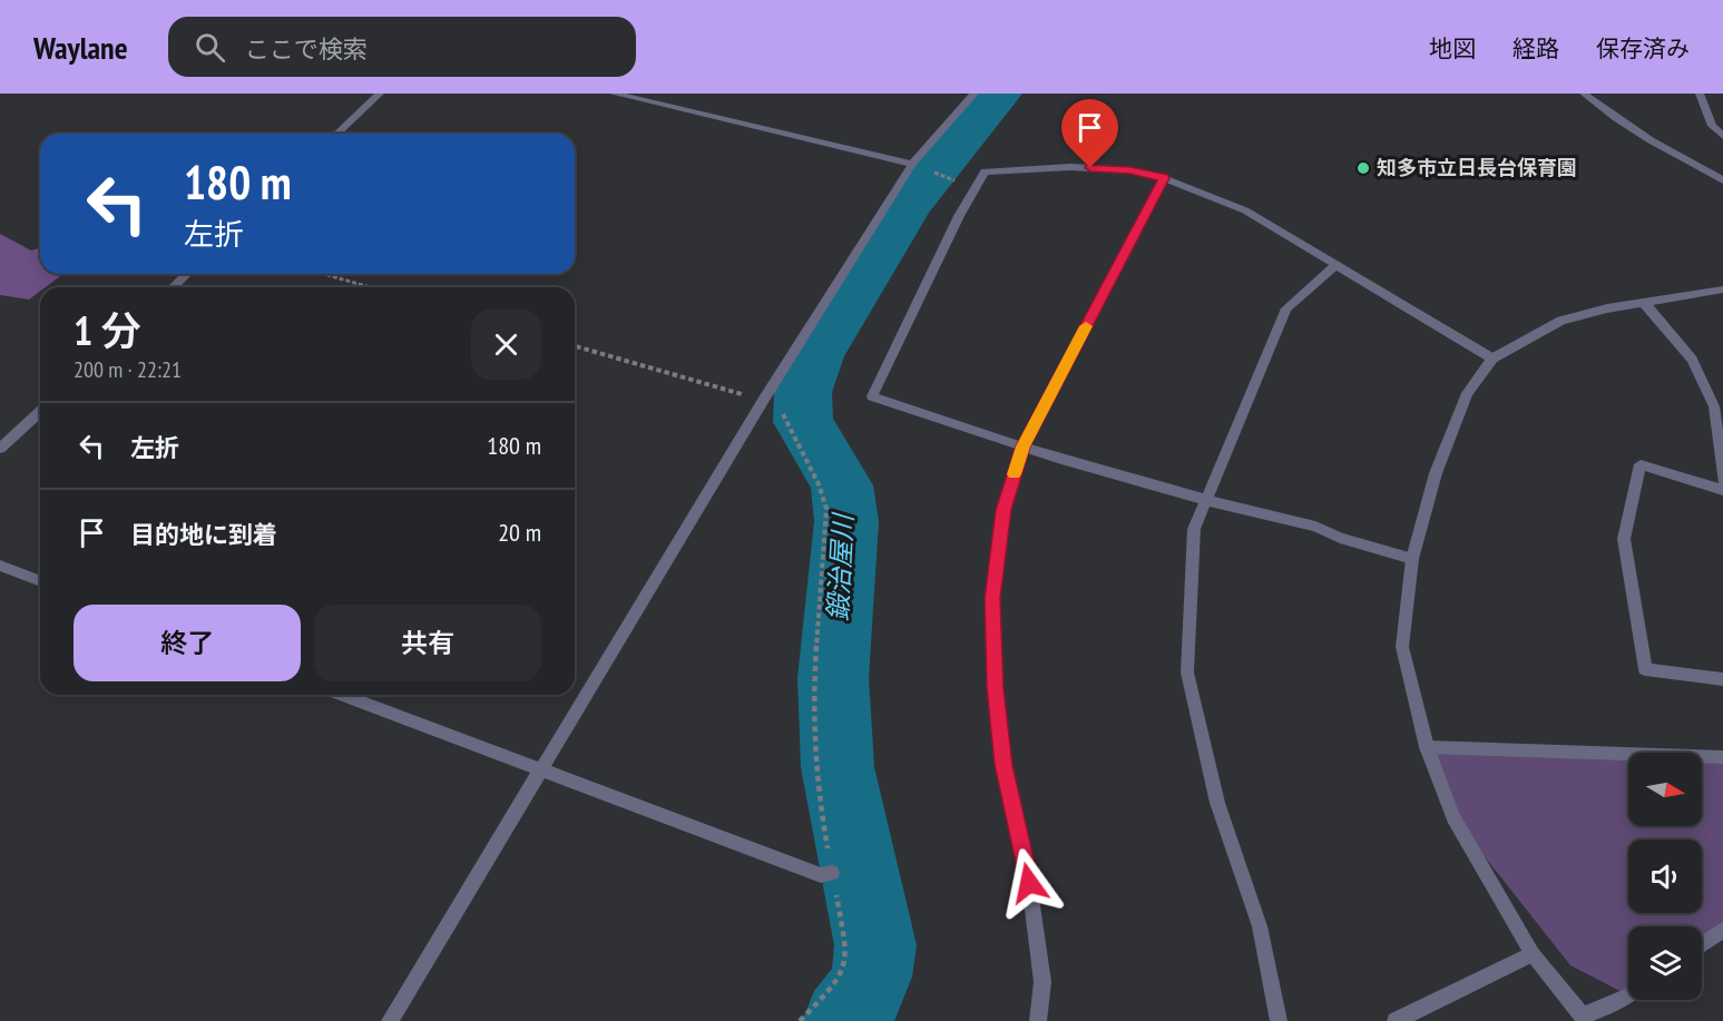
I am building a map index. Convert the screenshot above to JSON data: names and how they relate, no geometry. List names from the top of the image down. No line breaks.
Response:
{"water":["鍛治屋川"],"places":["知多市立日長台保育園"],"north":"right","page":{"header":"Waylane","search":"ここで検索","nav":["地図","経路","保存済み"],"turn":["180 m","左折"],"heading":["1 分","200 m · 22:21"],"list":[{"name":"左折","value":"180 m"},{"name":"目的地に到着","value":"20 m"}],"buttons":["終了","共有"]}}
